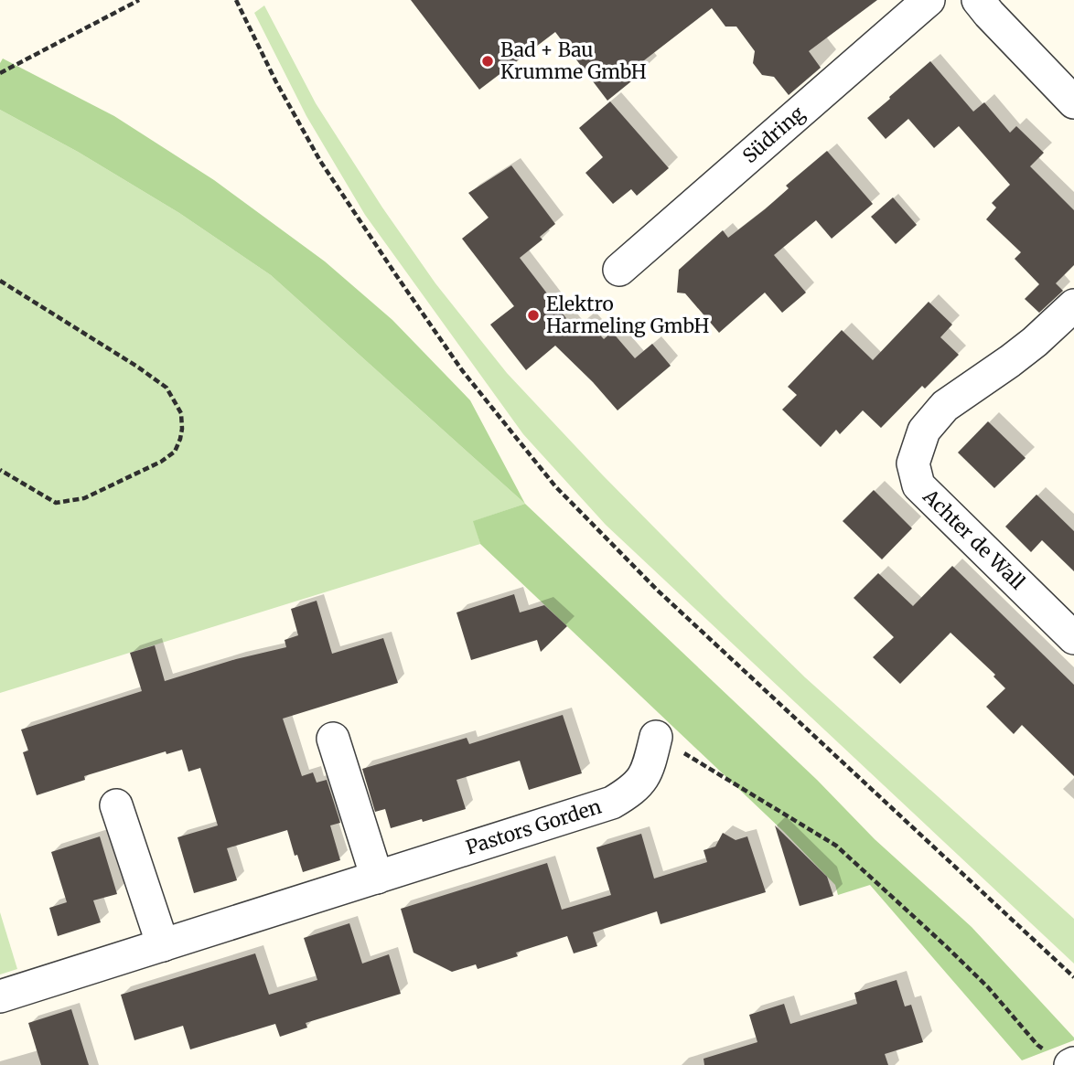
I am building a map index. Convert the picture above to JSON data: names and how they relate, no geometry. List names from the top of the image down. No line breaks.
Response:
{"streets":{"street":["Südring","Achter de Wall","Pastors Gorden"]},"places":["Bad + Bau Krumme GmbH","Elektro Harmeling GmbH"]}
